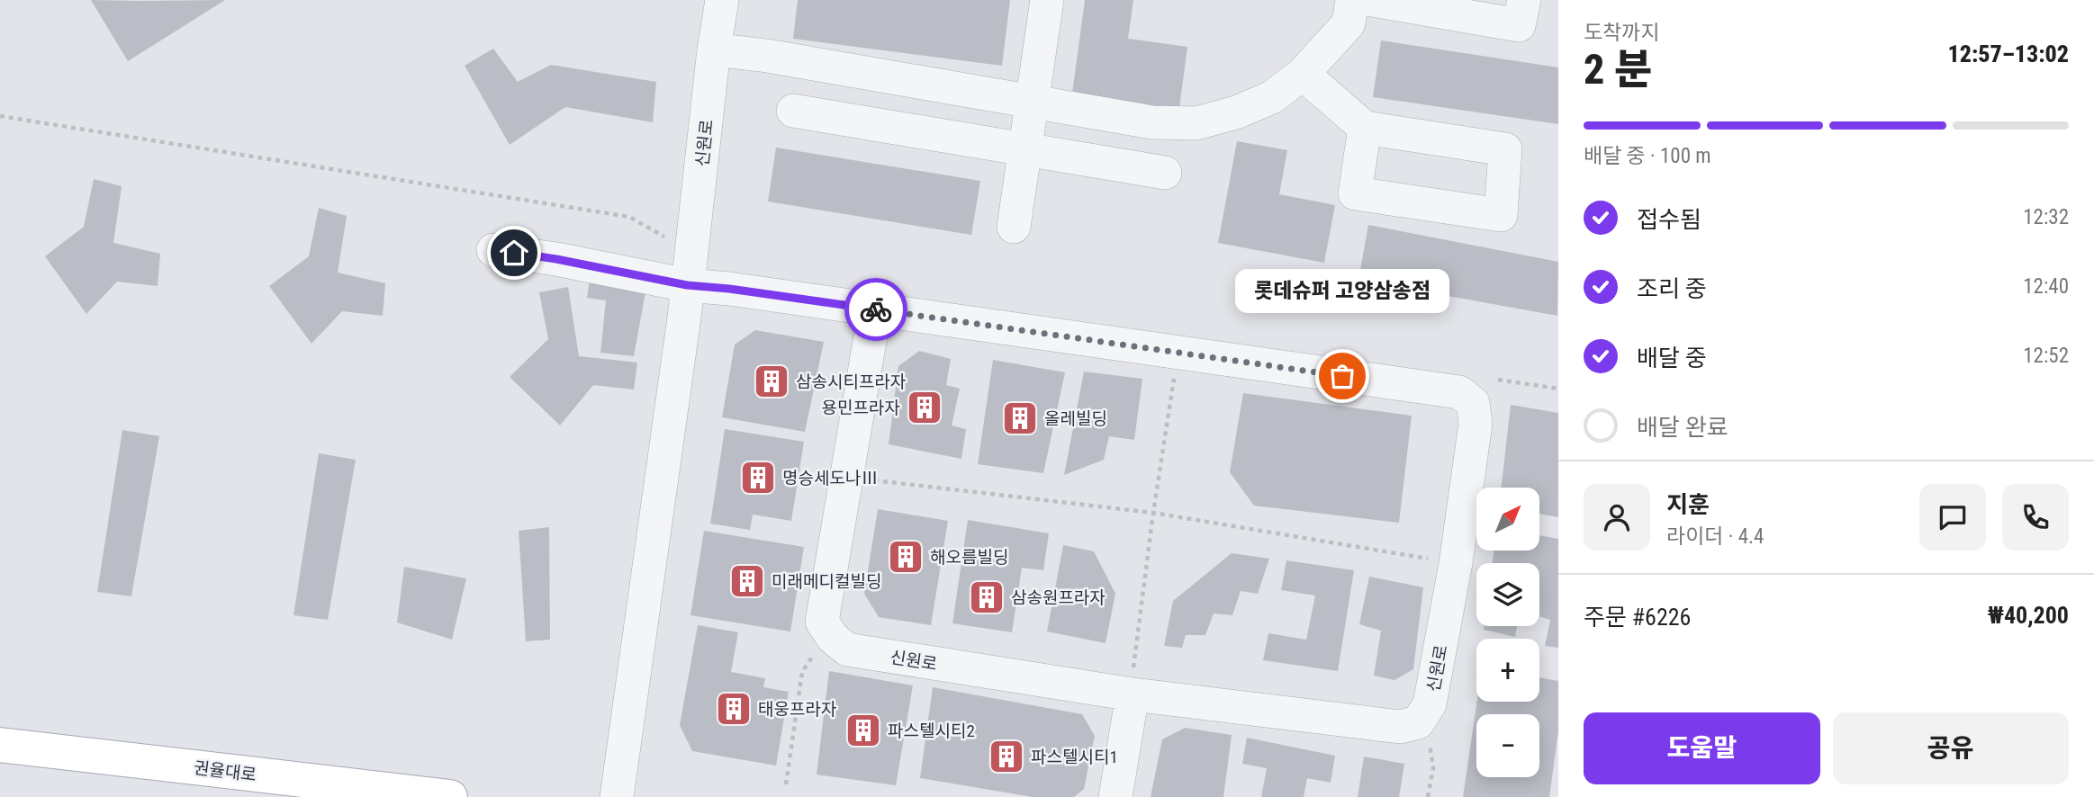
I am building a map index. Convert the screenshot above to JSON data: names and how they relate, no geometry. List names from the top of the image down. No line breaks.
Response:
{"streets":{"main road":["권율대로"],"street":["신원로"]},"places":{"other":["롯데슈퍼 고양삼송점"],"building":["삼송시티프라자","용민프라자","올레빌딩","명승세도나Ⅲ","해오름빌딩","미래메디컬빌딩","삼송원프라자","태웅프라자","파스텔시티2","파스텔시티1"]},"north":"top right","page":{"heading":["2 분","도착까지","12:57–13:02"],"panel":["지훈","라이더 · 4.4","주문 #6226","₩40,200"],"bar":"배달 중 · 100 m","list":[["접수됨","12:32"],["조리 중","12:40"],["배달 중","12:52"],"배달 완료"],"bubble":"롯데슈퍼 고양삼송점","map_buttons":["+","−"],"buttons":["도움말","공유"]}}
